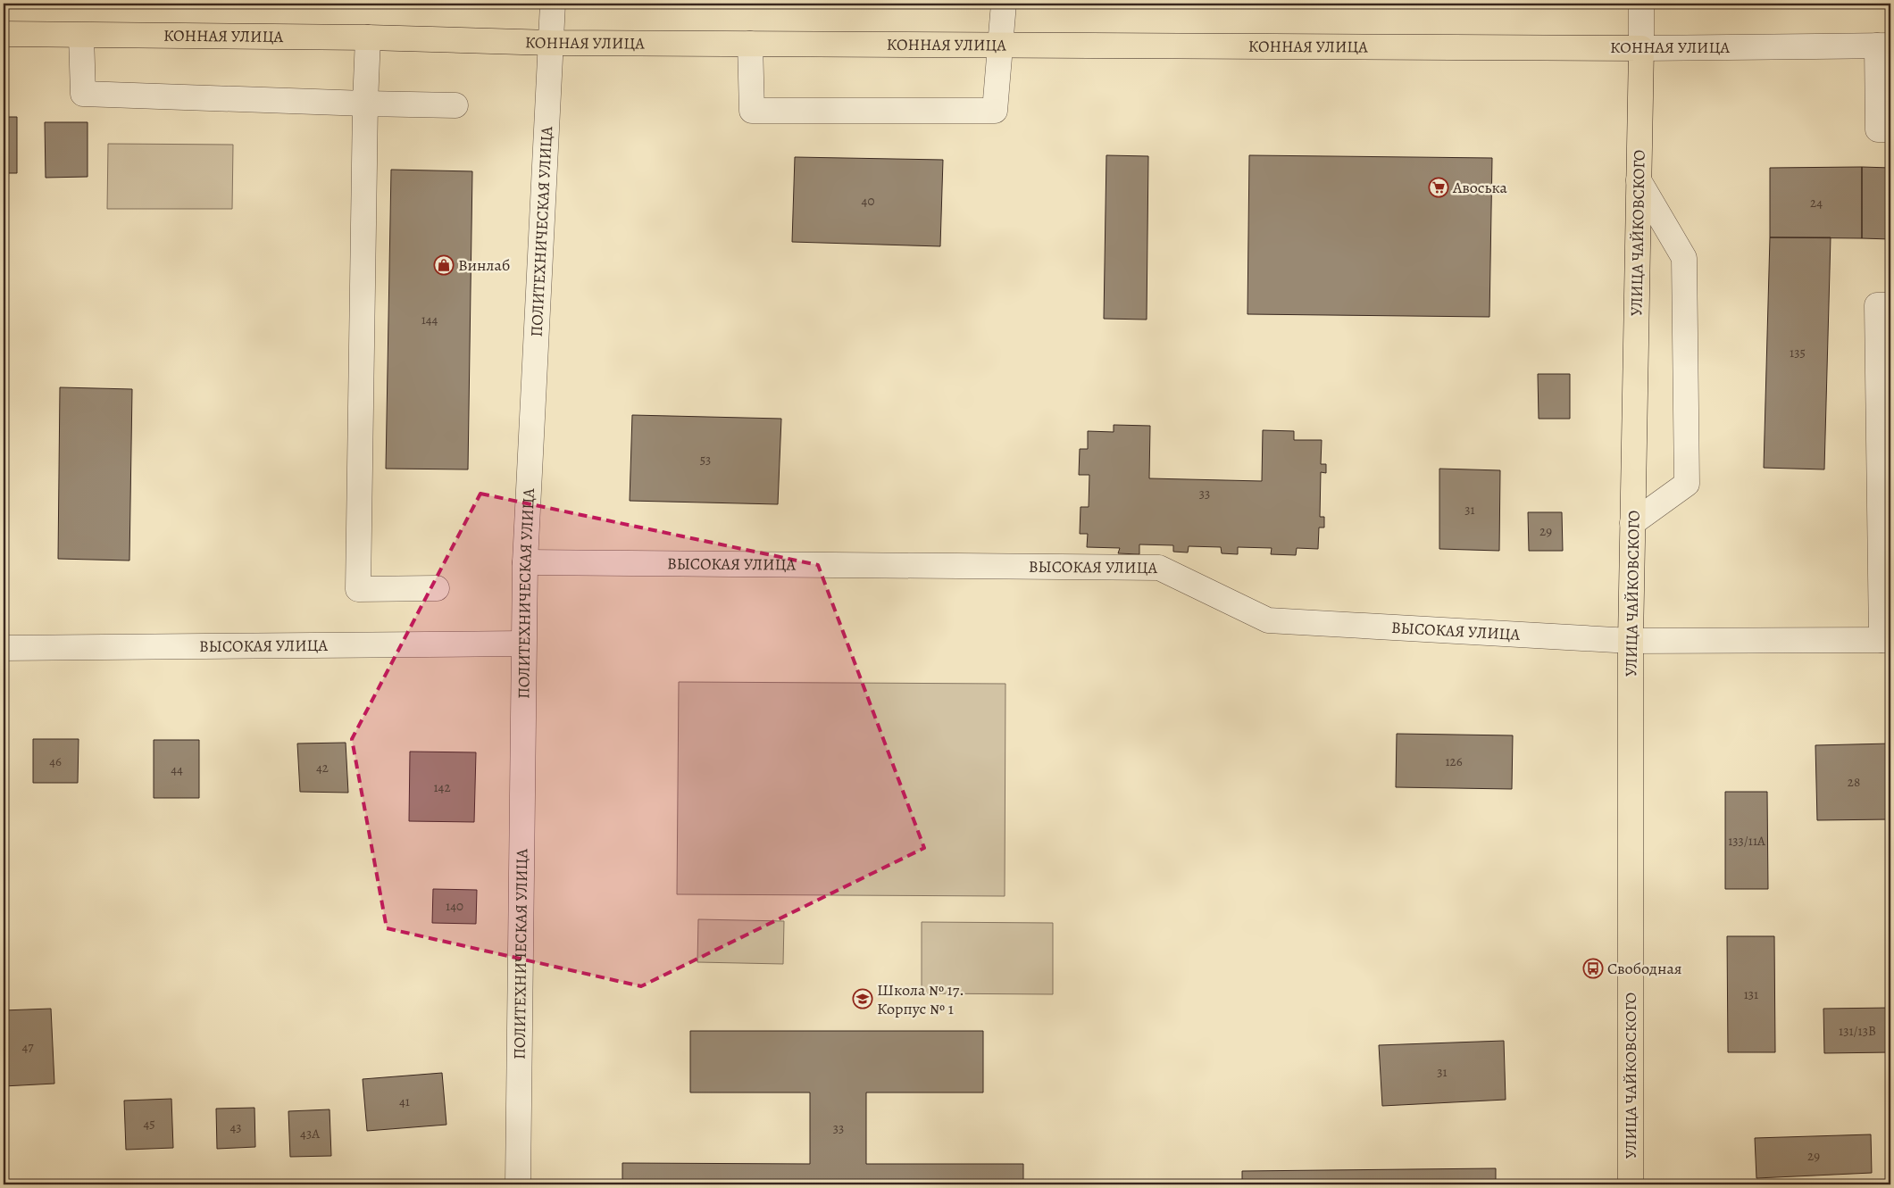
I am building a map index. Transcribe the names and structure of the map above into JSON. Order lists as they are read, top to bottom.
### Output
{
  "streets": {
    "main road": ["КОННАЯ УЛИЦА", "УЛИЦА ЧАЙКОВСКОГО"],
    "street": ["ПОЛИТЕХНИЧЕСКАЯ УЛИЦА", "ВЫСОКАЯ УЛИЦА"]
  },
  "crossings": [
    ["КОННАЯ УЛИЦА", "ПОЛИТЕХНИЧЕСКАЯ УЛИЦА"],
    ["КОННАЯ УЛИЦА", "УЛИЦА ЧАЙКОВСКОГО"],
    ["ПОЛИТЕХНИЧЕСКАЯ УЛИЦА", "ВЫСОКАЯ УЛИЦА"],
    ["УЛИЦА ЧАЙКОВСКОГО", "ВЫСОКАЯ УЛИЦА"]
  ],
  "places": {
    "supermarket": ["Авоська"],
    "shop": ["Винлаб"],
    "bus stop": ["Свободная"],
    "school or university": ["Школа № 17. Корпус № 1"]
  },
  "house_numbers": [
    "40",
    "24",
    "144",
    "135",
    "53",
    "33",
    "31",
    "29",
    "46",
    "126",
    "42",
    "44",
    "28",
    "142",
    "133/11А",
    "140",
    "131",
    "131/13В",
    "47",
    "31",
    "41",
    "45",
    "43",
    "33",
    "43А",
    "29"
  ]
}
